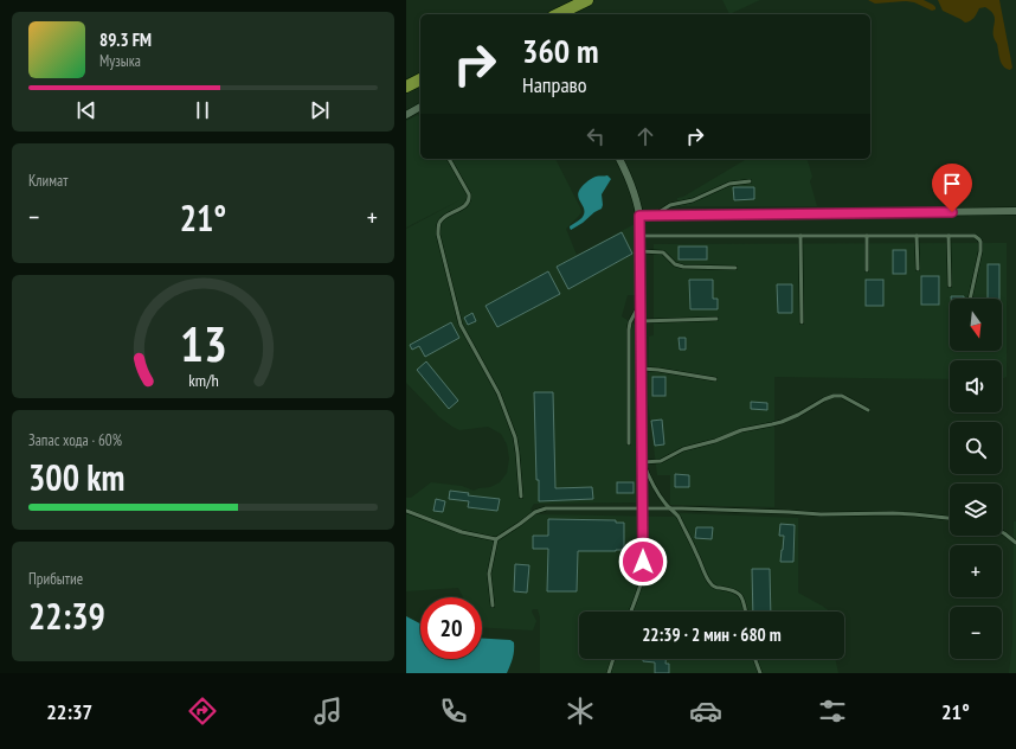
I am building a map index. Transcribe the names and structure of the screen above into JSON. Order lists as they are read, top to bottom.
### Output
{
  "north": "bottom",
  "page": {
    "turn": ["360 m", "Направо"],
    "song": ["89.3 FM", "Музыка"],
    "tile": [
      "Климат",
      ["Запас хода · 60%", "300 km"],
      ["Прибытие", "22:39"]
    ],
    "heat": ["−", "21°", "+"],
    "map_buttons": ["+", "−"],
    "limit": "20",
    "trip": "22:39 · 2 мин · 680 m",
    "tabs": ["22:37", "21°"],
    "gauge": ["13", "km/h"]
  }
}
